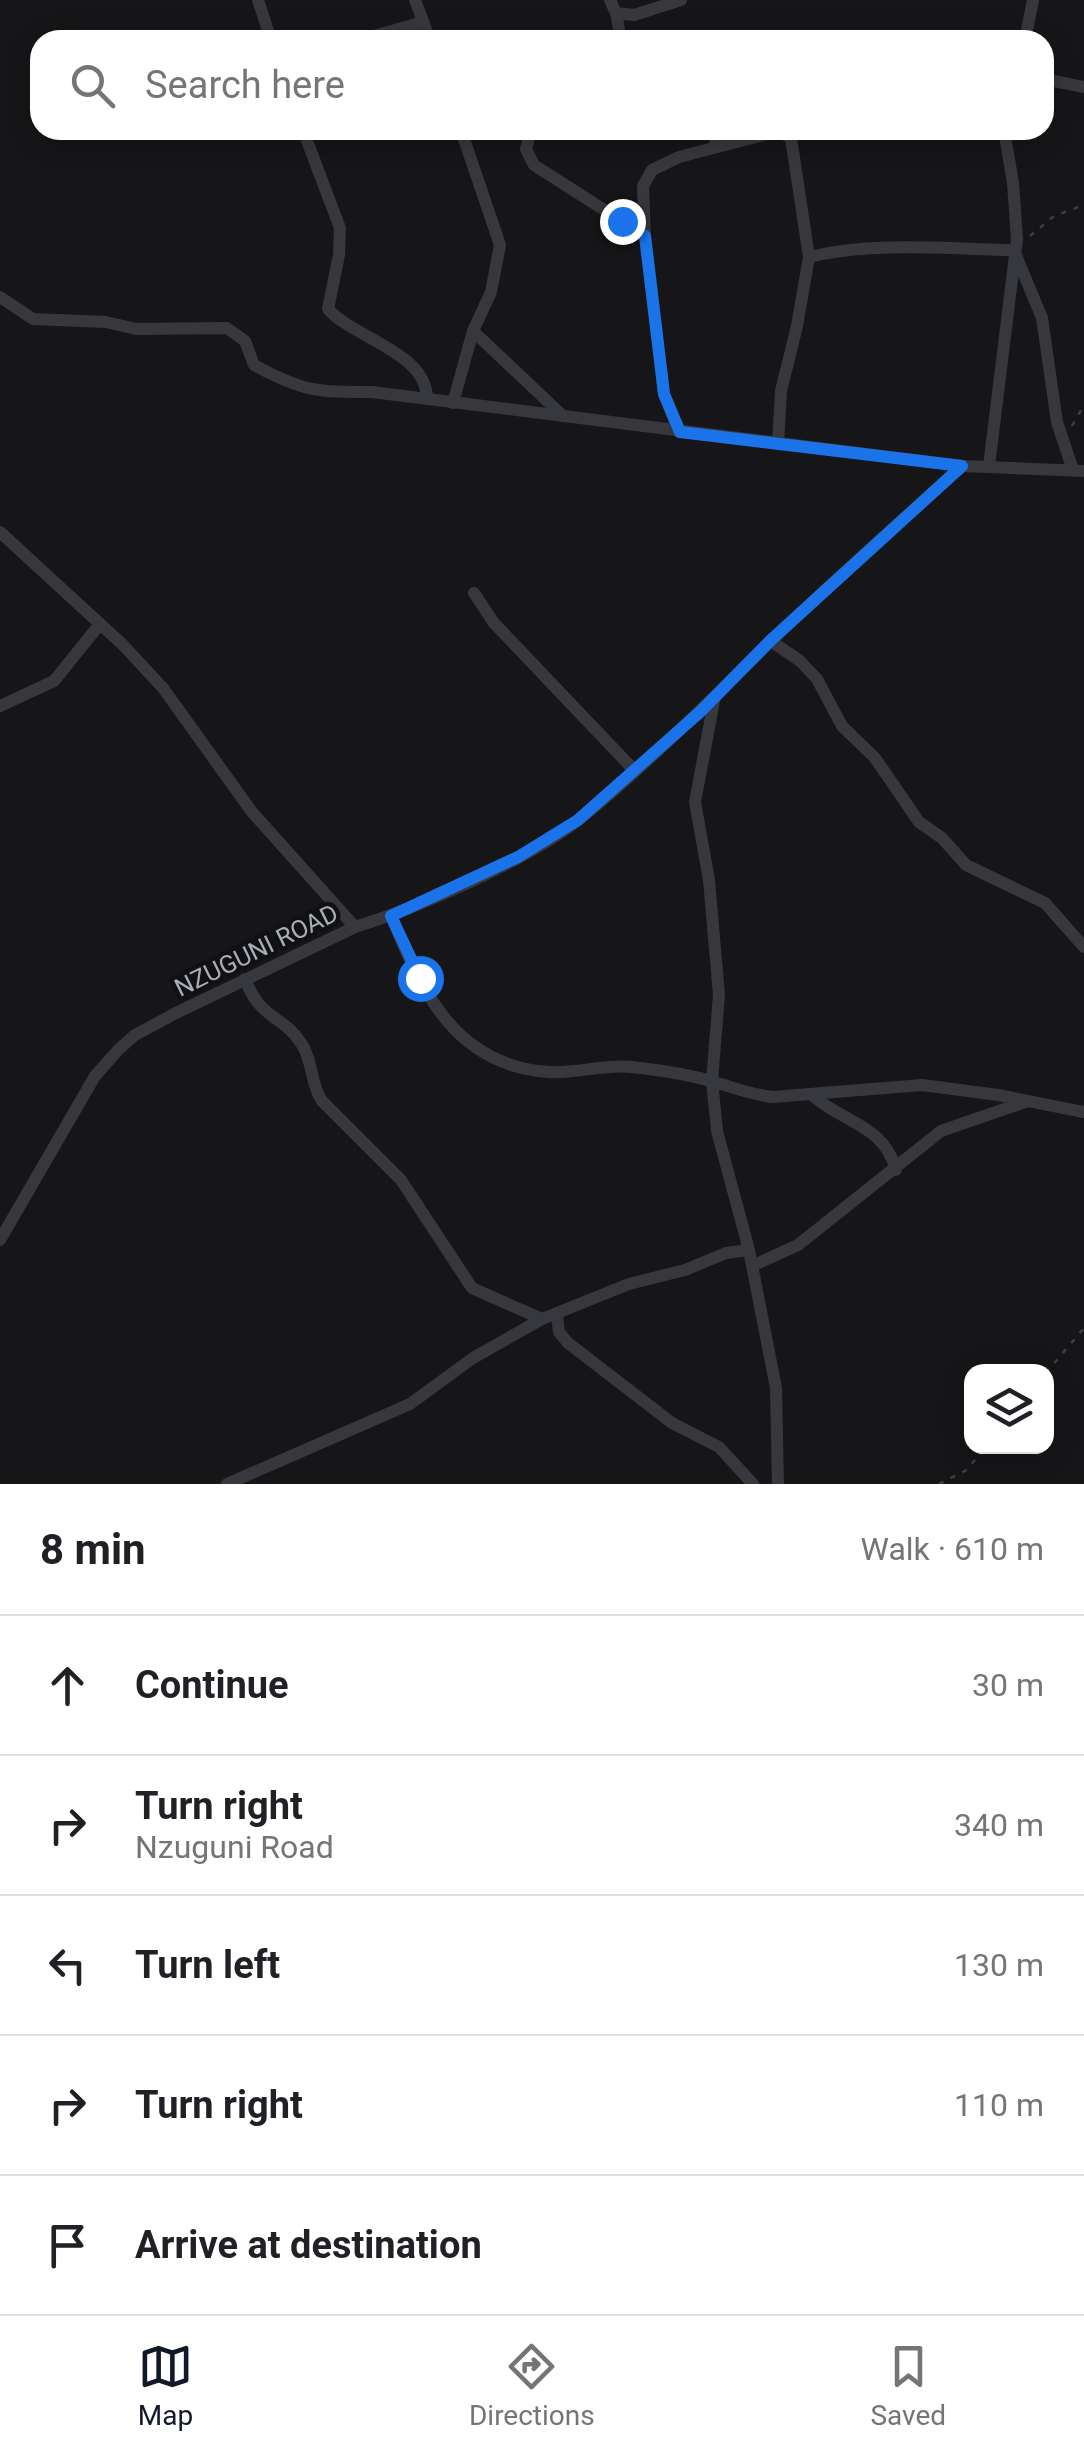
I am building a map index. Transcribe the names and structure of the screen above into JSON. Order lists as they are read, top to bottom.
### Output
{
  "streets": {
    "street": ["NZUGUNI ROAD"]
  },
  "page": {
    "search": "Search here",
    "heading": ["8 min", "Walk · 610 m"],
    "list": [
      ["Continue", "30 m"],
      ["Turn right", "Nzuguni Road", "340 m"],
      ["Turn left", "130 m"],
      ["Turn right", "110 m"],
      "Arrive at destination"
    ],
    "nav": ["Map", "Directions", "Saved"]
  }
}
